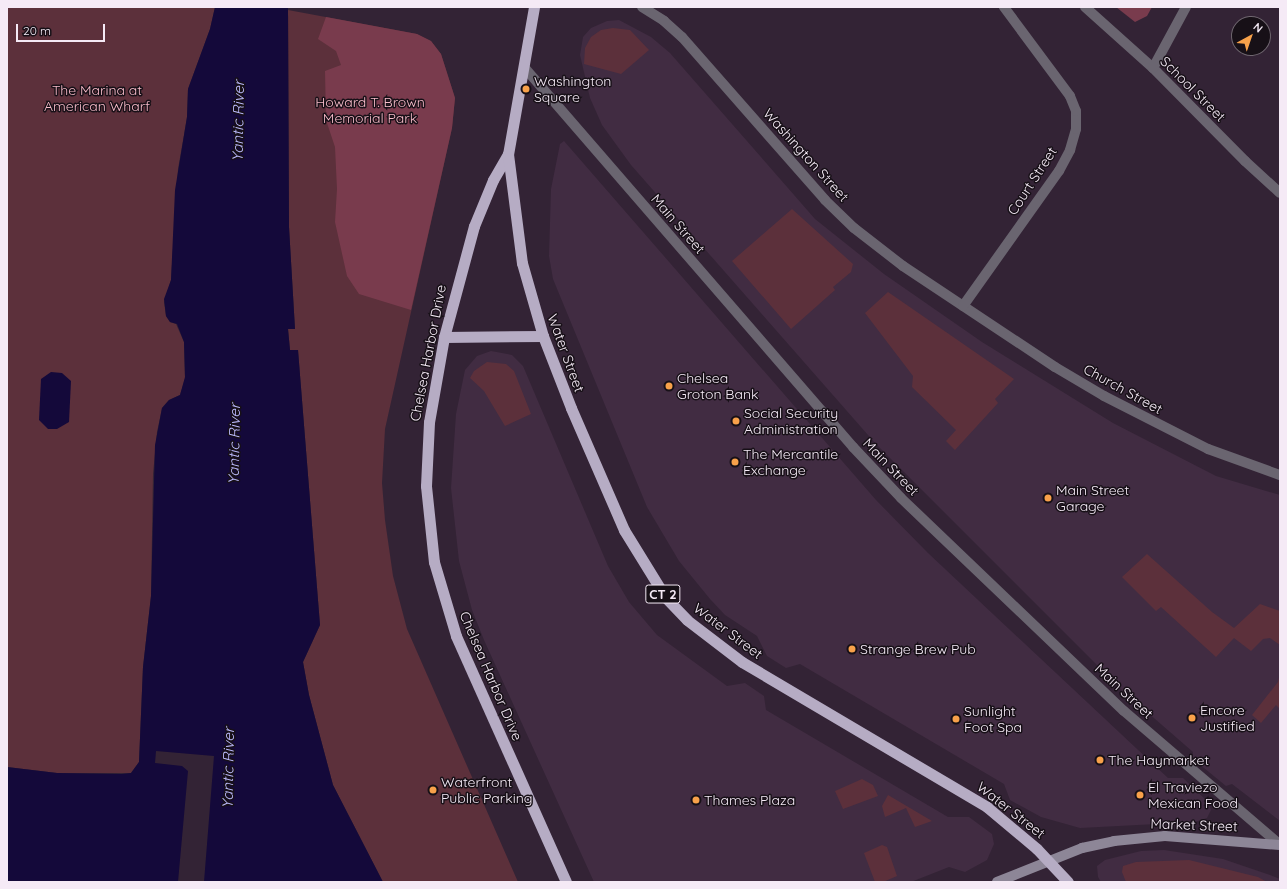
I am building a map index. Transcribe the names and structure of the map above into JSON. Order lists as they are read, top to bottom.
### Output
{
  "streets": {
    "highway": ["Chelsea Harbor Drive", "Water Street", "CT 2"],
    "main road": ["Market Street"],
    "street": [
      "School Street",
      "Washington Street",
      "Court Street",
      "Main Street",
      "Church Street"
    ]
  },
  "crossings": [
    ["Washington Street", "Court Street"],
    ["Washington Street", "Church Street"],
    ["Court Street", "Church Street"],
    ["Main Street", "Chelsea Harbor Drive"],
    ["Main Street", "Market Street"],
    ["Chelsea Harbor Drive", "Water Street"],
    ["Water Street", "Market Street"]
  ],
  "water": ["Yantic River"],
  "parks": ["The Marina at American Wharf", "Howard T. Brown Memorial Park"],
  "places": [
    "Washington Square",
    "Chelsea Groton Bank",
    "Social Security Administration",
    "The Mercantile Exchange",
    "Main Street Garage",
    "Strange Brew Pub",
    "Encore Justified",
    "Sunlight Foot Spa",
    "The Haymarket",
    "Waterfront Public Parking",
    "El Traviezo Mexican Food",
    "Thames Plaza"
  ],
  "scale_bar": "20 m",
  "north": "top right"
}
